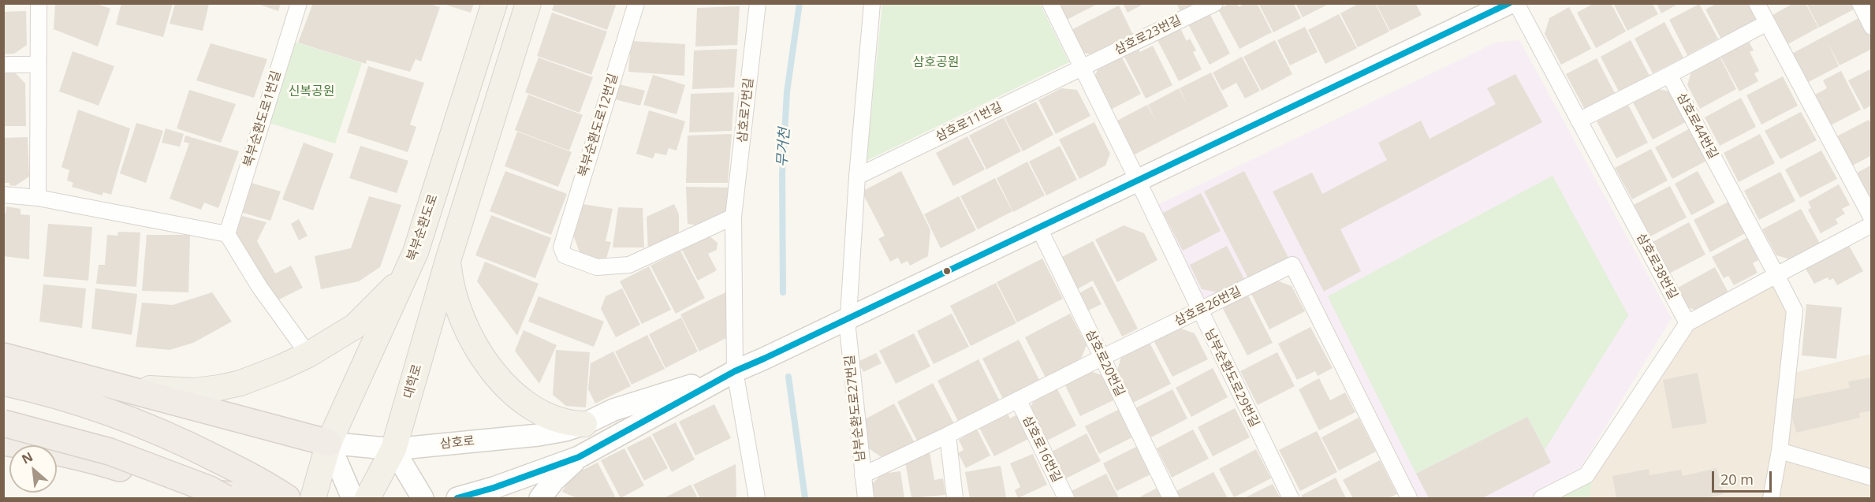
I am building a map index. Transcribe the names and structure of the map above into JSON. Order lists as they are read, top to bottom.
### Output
{
  "streets": {
    "main road": ["북부순환도로", "대학로", "삼호로"],
    "street": [
      "삼호로23번길",
      "삼호로7번길",
      "북부순환도로1번길",
      "삼호로11번길",
      "북부순환도로12번길",
      "삼호로44번길",
      "삼호로38번길",
      "삼호로26번길",
      "삼호로20번길",
      "남부순환도로29번길",
      "남부순환도로27번길",
      "삼호로16번길"
    ]
  },
  "crossings": [
    ["삼호로23번길", "삼호로11번길"],
    ["삼호로7번길", "북부순환도로12번길"],
    ["삼호로7번길", "삼호로"],
    ["북부순환도로", "삼호로"],
    ["삼호로26번길", "삼호로20번길"],
    ["삼호로26번길", "남부순환도로29번길"],
    ["삼호로26번길", "남부순환도로27번길"],
    ["삼호로26번길", "삼호로16번길"],
    ["대학로", "삼호로"]
  ],
  "water": ["무거천"],
  "parks": ["삼호공원", "신복공원"],
  "scale_bar": "20 m",
  "north": "top left"
}
